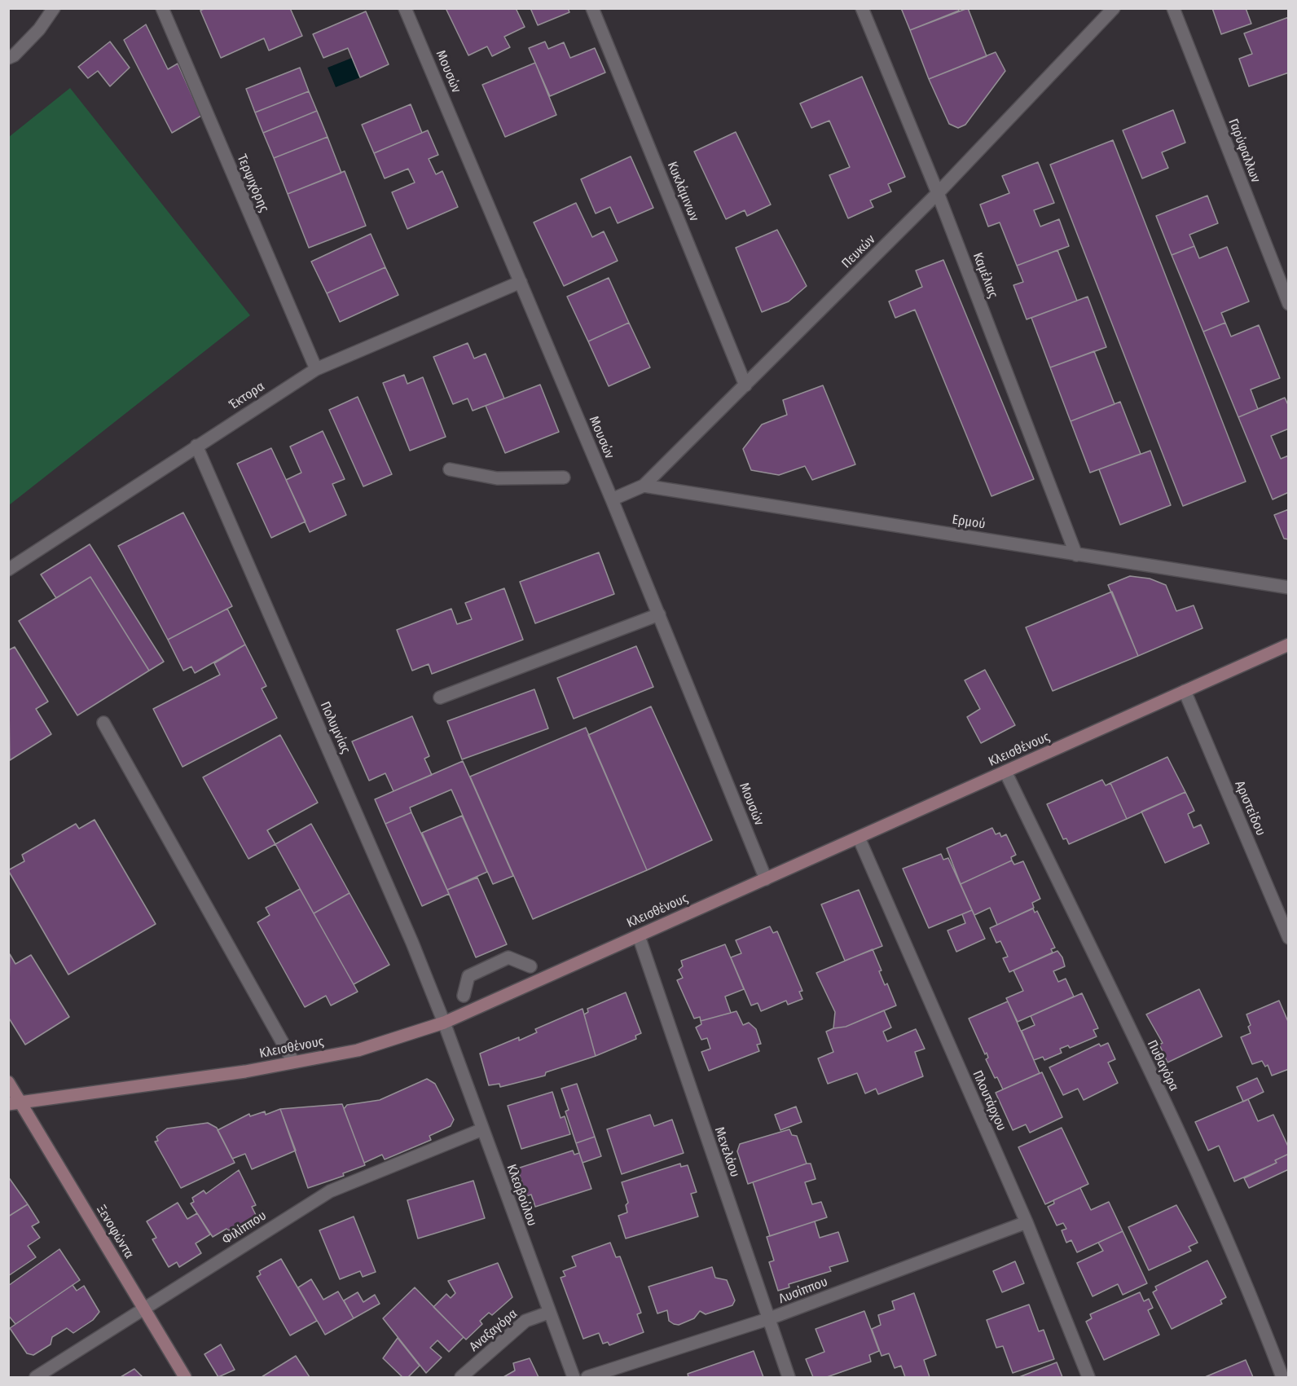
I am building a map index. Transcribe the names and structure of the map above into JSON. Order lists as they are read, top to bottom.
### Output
{
  "streets": {
    "main road": ["Κλεισθένους", "Ξενοφώντα"],
    "street": [
      "Μουσών",
      "Γαρύφαλλων",
      "Τερψιχόρης",
      "Κυκλάμινων",
      "Πευκών",
      "Καμέλιας",
      "Έκτορα",
      "Ερμού",
      "Πολυμνίας",
      "Αριστείδου",
      "Πυθαγόρα",
      "Πλουτάρχου",
      "Μενελάου",
      "Κλεοβούλου",
      "Φιλίππου",
      "Λυσίππου",
      "Αναξαγόρα"
    ]
  },
  "crossings": [
    ["Μουσών", "Πευκών"],
    ["Μουσών", "Έκτορα"],
    ["Μουσών", "Κλεισθένους"],
    ["Τερψιχόρης", "Έκτορα"],
    ["Κυκλάμινων", "Πευκών"],
    ["Πευκών", "Καμέλιας"],
    ["Πευκών", "Ερμού"],
    ["Καμέλιας", "Ερμού"],
    ["Έκτορα", "Πολυμνίας"],
    ["Πολυμνίας", "Κλεισθένους"],
    ["Πολυμνίας", "Κλεοβούλου"],
    ["Κλεισθένους", "Αριστείδου"],
    ["Κλεισθένους", "Πυθαγόρα"],
    ["Κλεισθένους", "Πλουτάρχου"],
    ["Κλεισθένους", "Μενελάου"],
    ["Κλεισθένους", "Κλεοβούλου"],
    ["Κλεισθένους", "Ξενοφώντα"],
    ["Πλουτάρχου", "Λυσίππου"],
    ["Μενελάου", "Λυσίππου"],
    ["Κλεοβούλου", "Φιλίππου"],
    ["Κλεοβούλου", "Αναξαγόρα"],
    ["Φιλίππου", "Ξενοφώντα"]
  ]
}
